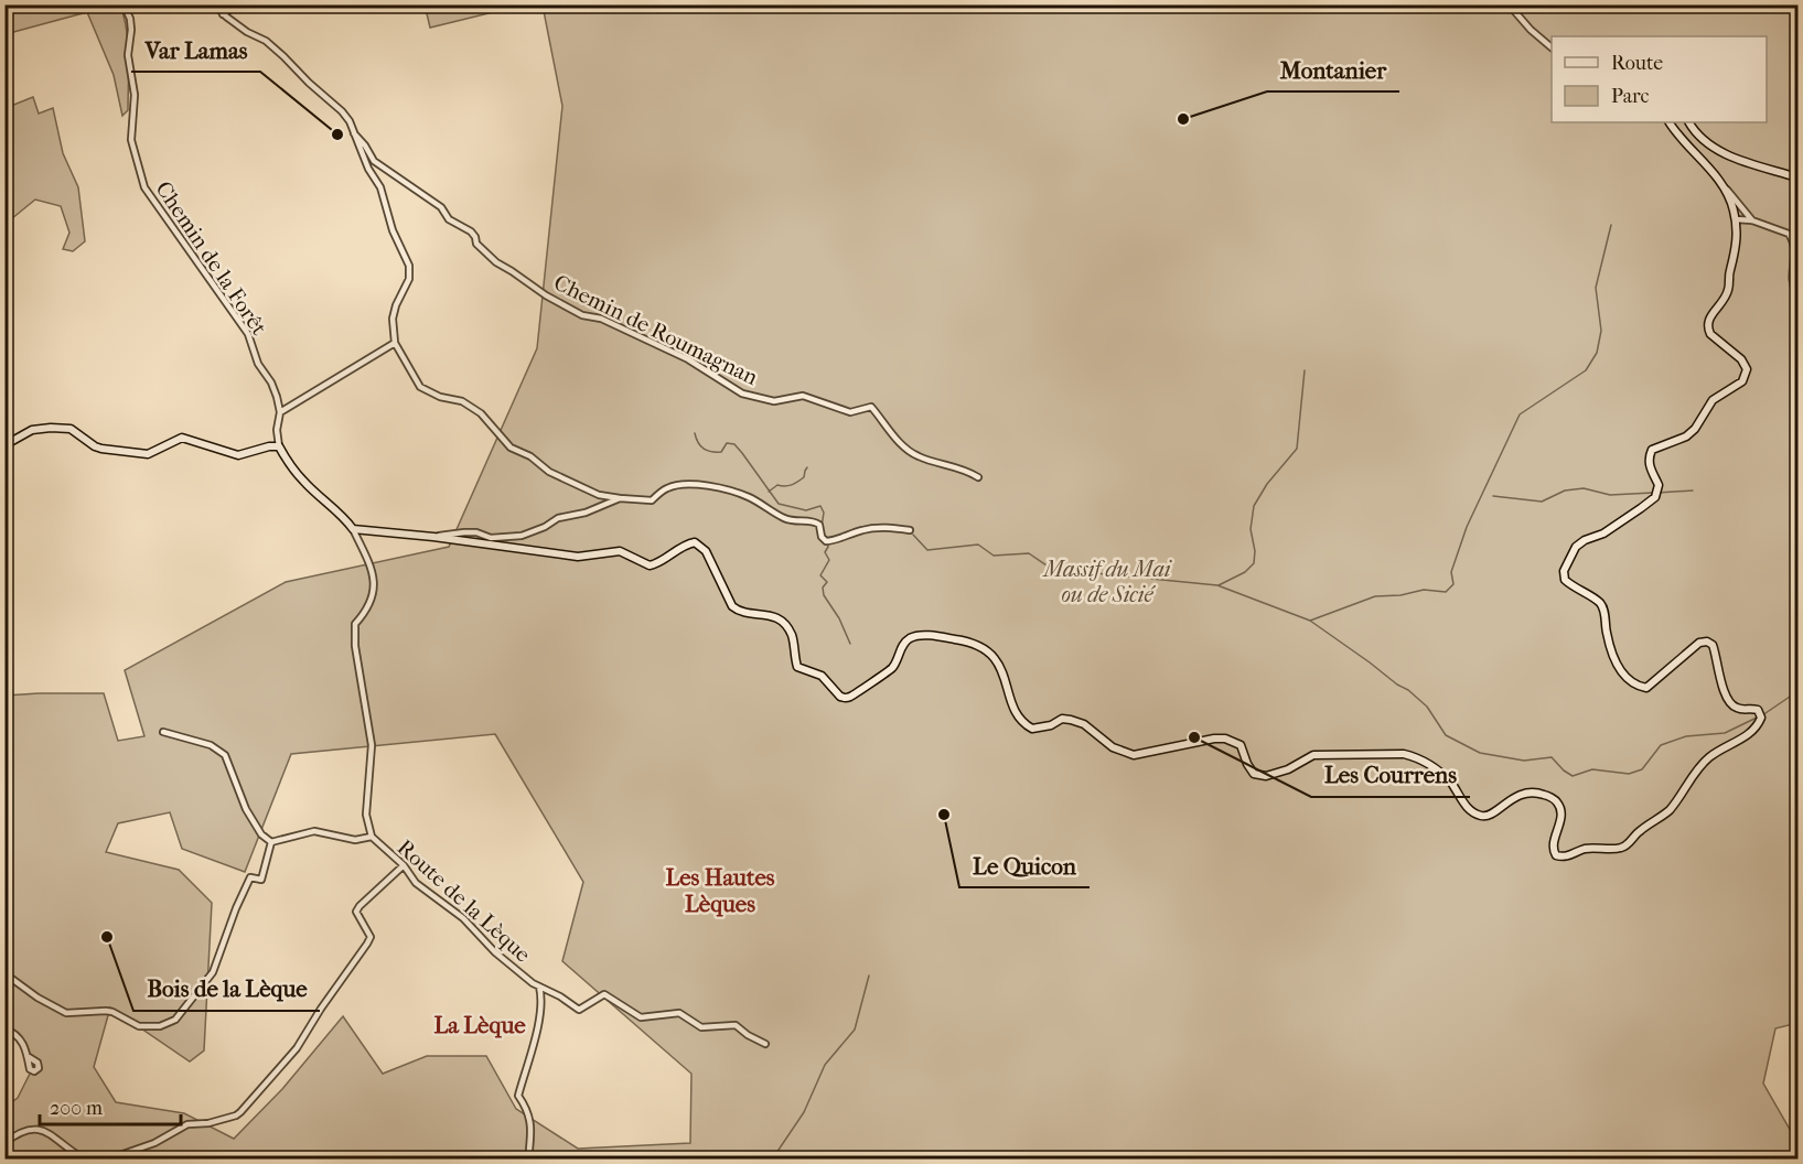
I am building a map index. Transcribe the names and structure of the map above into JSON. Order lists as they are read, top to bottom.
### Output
{
  "streets": {
    "street": ["Chemin de la Forêt", "Chemin de Roumagnan", "Route de la Lèque"]
  },
  "districts": ["Les Hautes Lèques", "La Lèque"],
  "parks": ["Massif du Mai ou de Sicié"],
  "places": [
    "Montanier",
    "Var Lamas",
    "Les Courrens",
    "Le Quicon",
    "Bois de la Lèque"
  ],
  "legend": ["Route", "Parc"],
  "scale_bar": "200 m"
}
